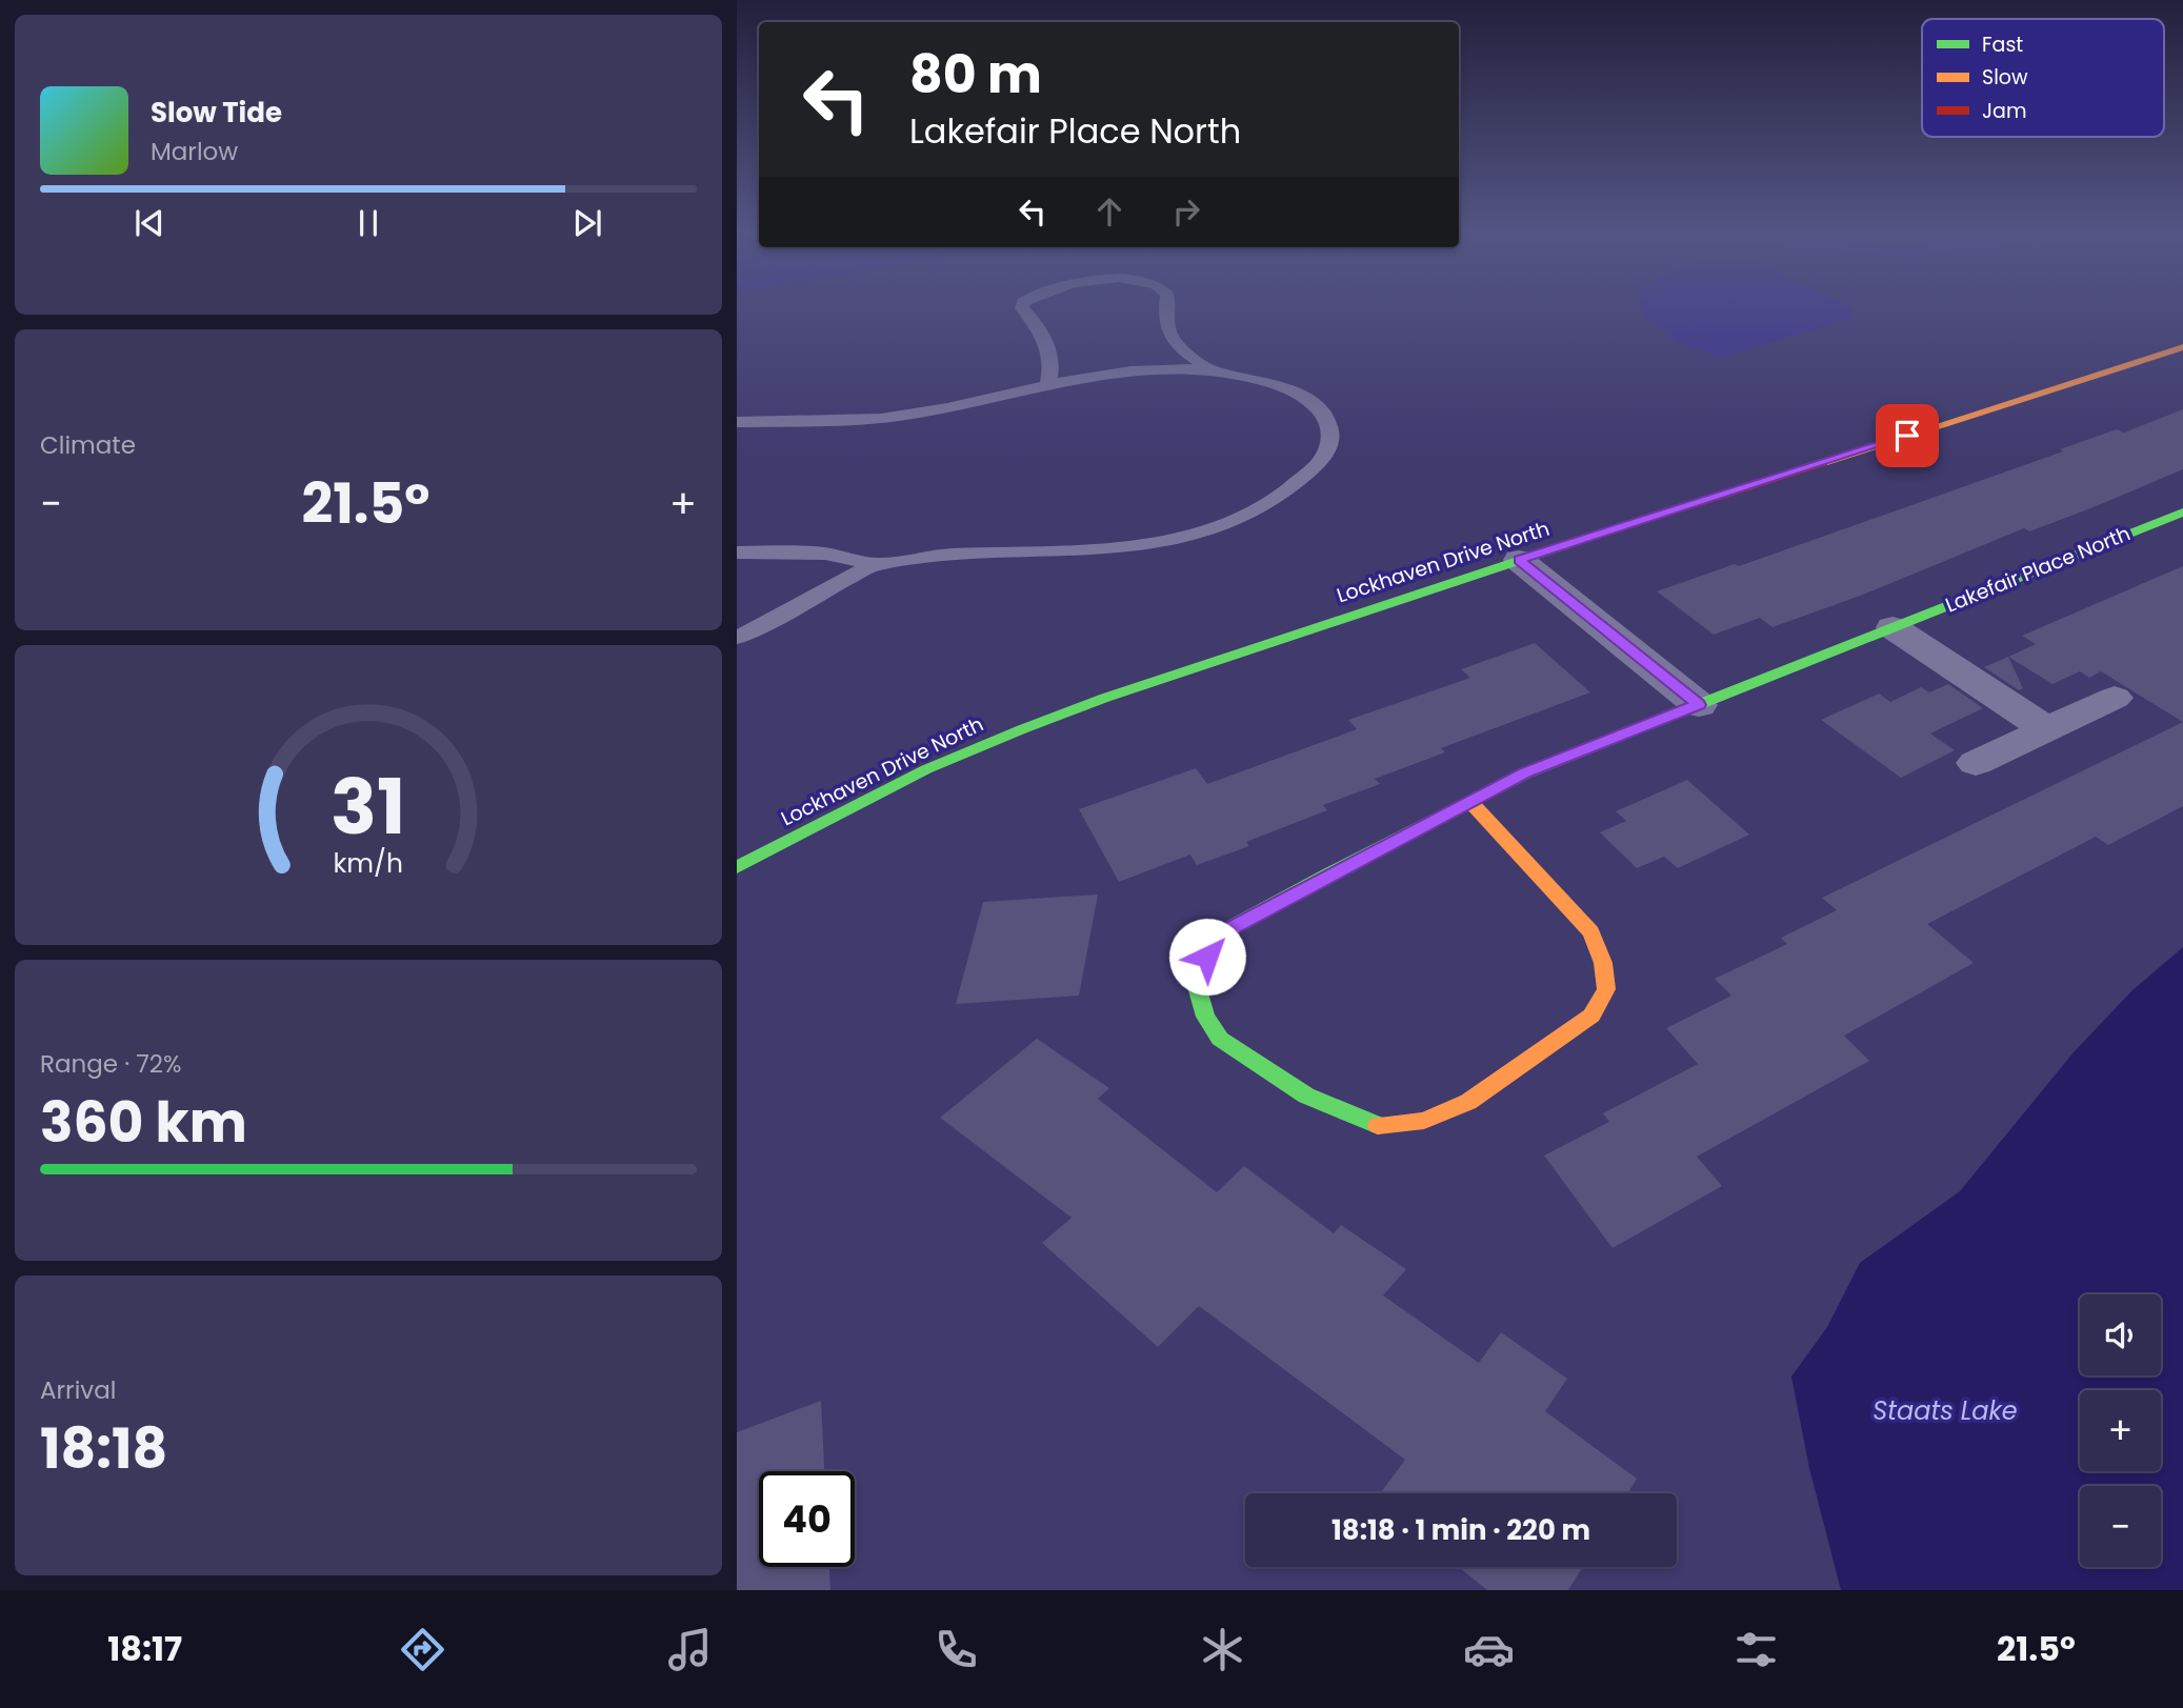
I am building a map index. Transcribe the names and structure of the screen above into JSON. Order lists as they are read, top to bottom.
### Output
{
  "streets": {
    "street": ["Lockhaven Drive North", "Lakefair Place North"]
  },
  "water": ["Staats Lake"],
  "legend": ["Fast", "Slow", "Jam"],
  "page": {
    "turn": ["80 m", "Lakefair Place North"],
    "song": ["Slow Tide", "Marlow"],
    "tile": [
      "Climate",
      ["Range · 72%", "360 km"],
      ["Arrival", "18:18"]
    ],
    "heat": ["−", "21.5°", "+"],
    "map_buttons": ["+", "−"],
    "limit": "40",
    "trip": "18:18 · 1 min · 220 m",
    "tabs": ["18:17", "21.5°"],
    "gauge": ["31", "km/h"]
  }
}
